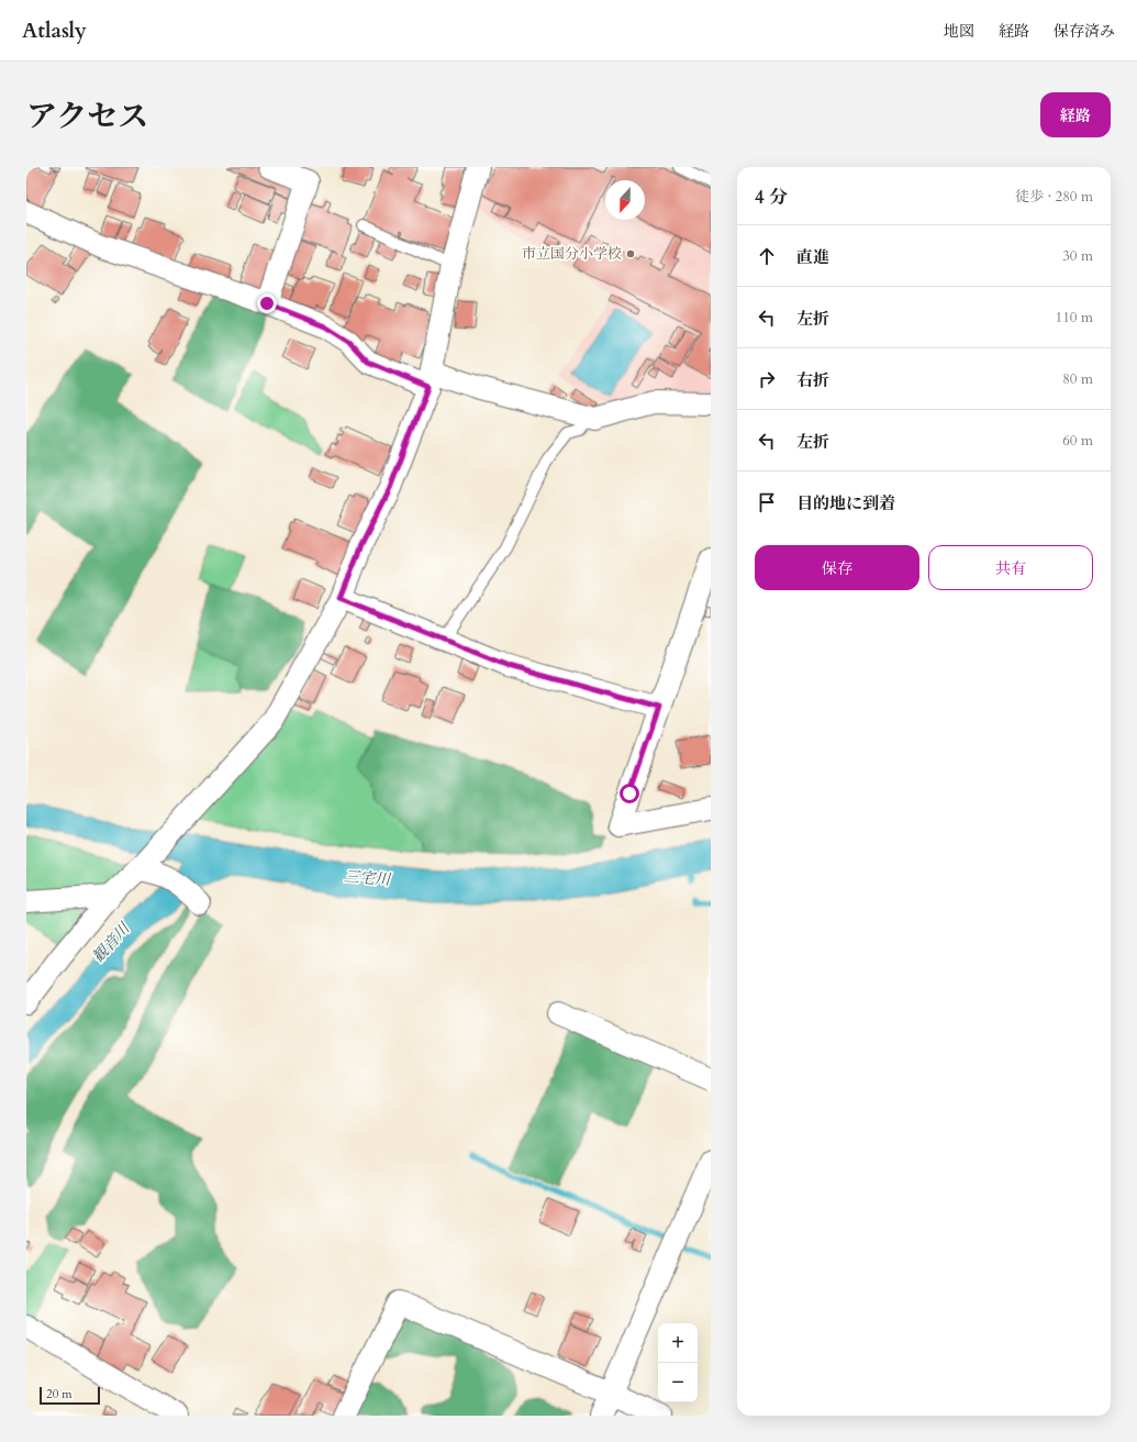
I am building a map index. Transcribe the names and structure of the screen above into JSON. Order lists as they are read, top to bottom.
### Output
{
  "water": ["三宅川", "観音川"],
  "places": ["市立国分小学校"],
  "scale_bar": "20 m",
  "north": "bottom",
  "page": {
    "header": "Atlasly",
    "nav": ["地図", "経路", "保存済み"],
    "title": "アクセス",
    "buttons": [
      "経路",
      ["保存", "共有"]
    ],
    "heading": ["4 分", "徒歩 · 280 m"],
    "list": [
      ["直進", "30 m"],
      ["左折", "110 m"],
      ["右折", "80 m"],
      ["左折", "60 m"],
      "目的地に到着"
    ],
    "map_buttons": ["+", "−"],
    "scale": "20 m"
  }
}
